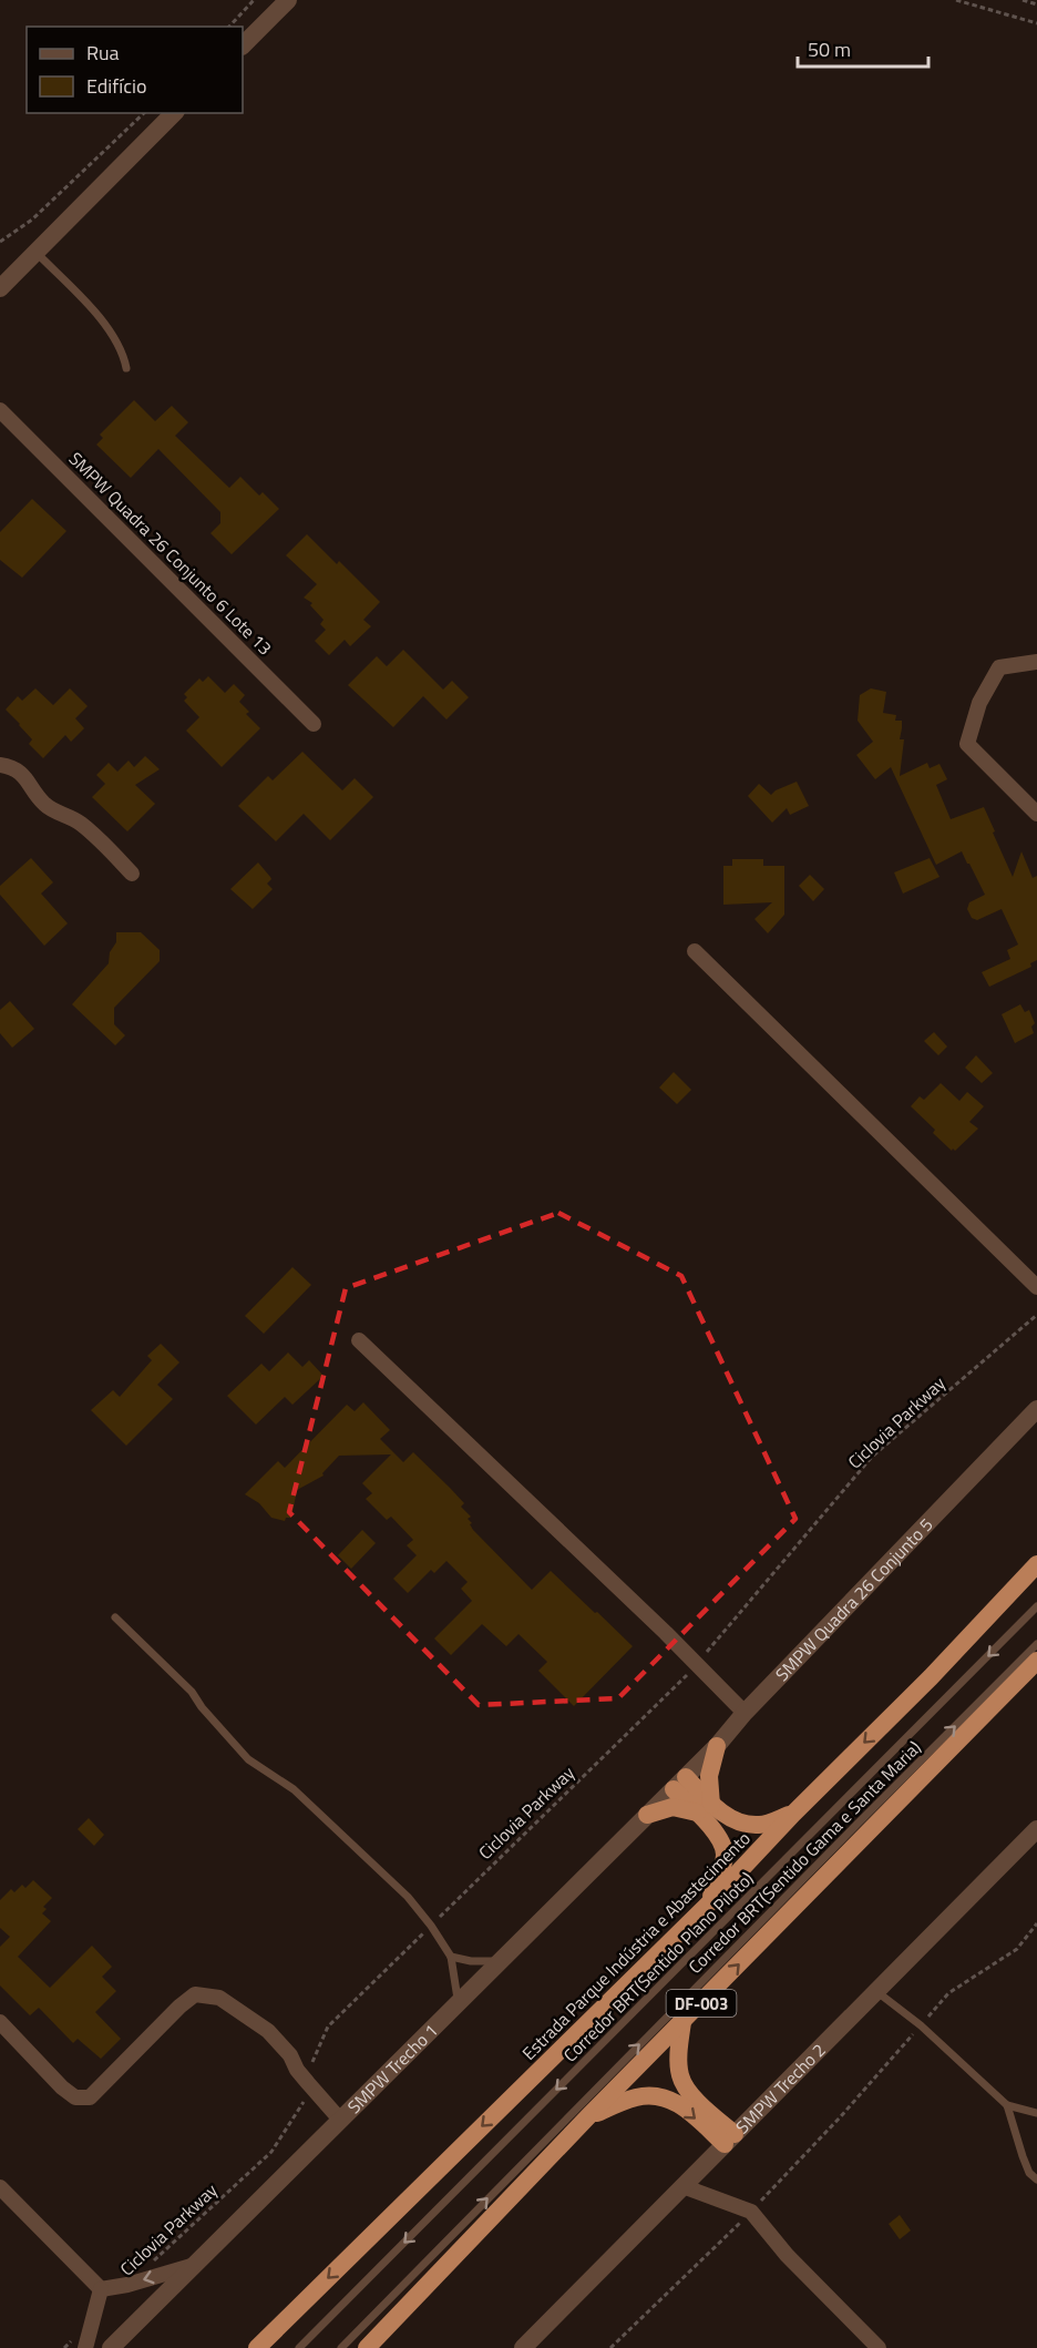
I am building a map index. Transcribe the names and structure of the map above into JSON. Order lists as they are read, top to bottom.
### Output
{
  "streets": {
    "highway": ["Estrada Parque Indústria e Abastecimento", "DF-003"],
    "street": [
      "SMPW Quadra 26 Conjunto 6 Lote 13",
      "SMPW Quadra 26 Conjunto 5",
      "SMPW Trecho 1",
      "SMPW Trecho 2"
    ],
    "lane": ["Corredor BRT(Sentido Gama e Santa Maria)", "Corredor BRT(Sentido Plano Piloto)"],
    "path": ["Ciclovia Parkway"]
  },
  "crossings": [
    ["SMPW Quadra 26 Conjunto 5", "SMPW Trecho 1"]
  ],
  "one_way": ["Corredor BRT(Sentido Gama e Santa Maria)", "Corredor BRT(Sentido Plano Piloto)"],
  "legend": ["Rua", "Edifício"],
  "scale_bar": "50 m"
}
